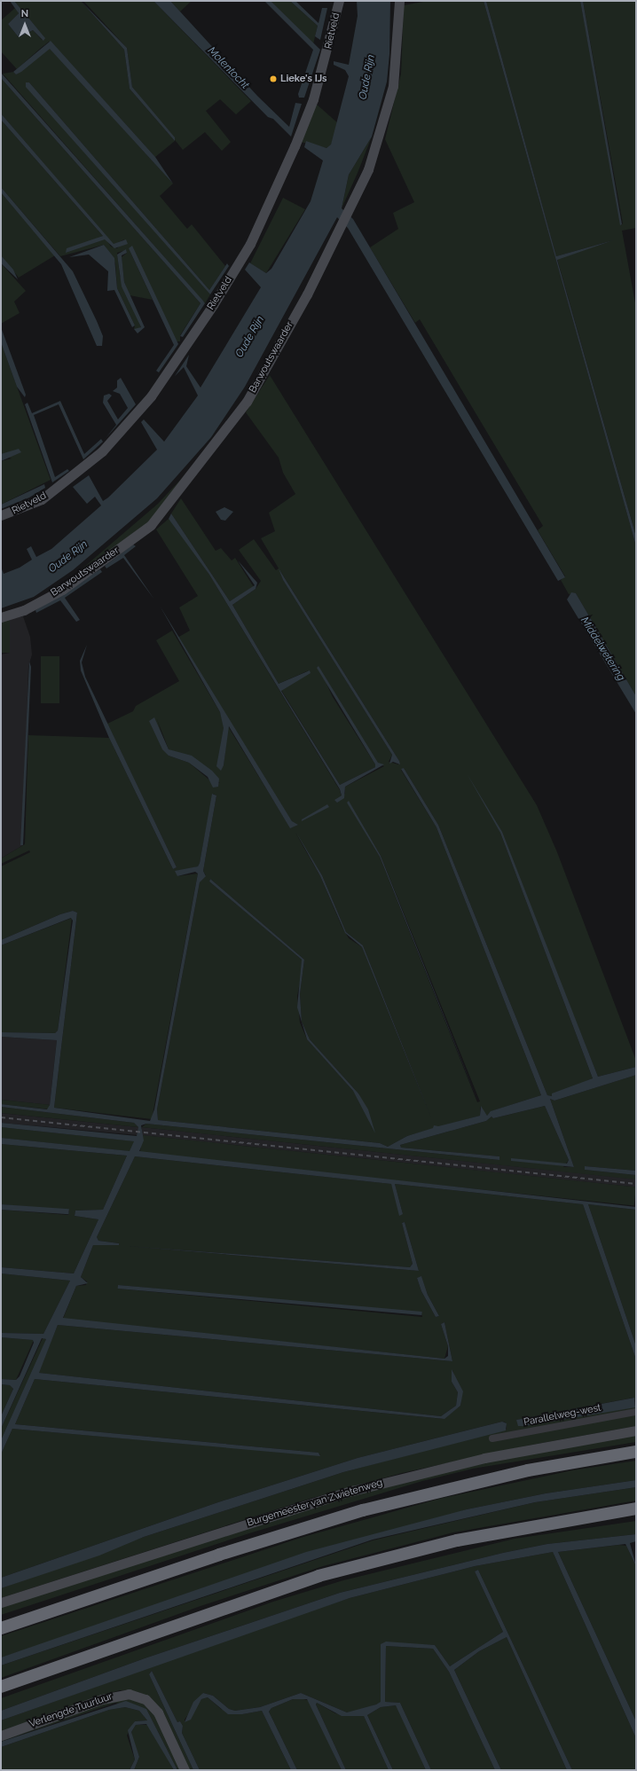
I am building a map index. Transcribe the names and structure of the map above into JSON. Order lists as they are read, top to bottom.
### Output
{
  "streets": {
    "main road": [
      "Rietveld",
      "Barwoutswaarder",
      "Burgemeester van Zwietenweg",
      "Verlengde Tuurluur"
    ],
    "street": ["Parallelweg-west"]
  },
  "water": ["Molentocht", "Oude Rijn", "Middelwetering"],
  "places": ["Lieke's IJs"],
  "north": "top"
}
